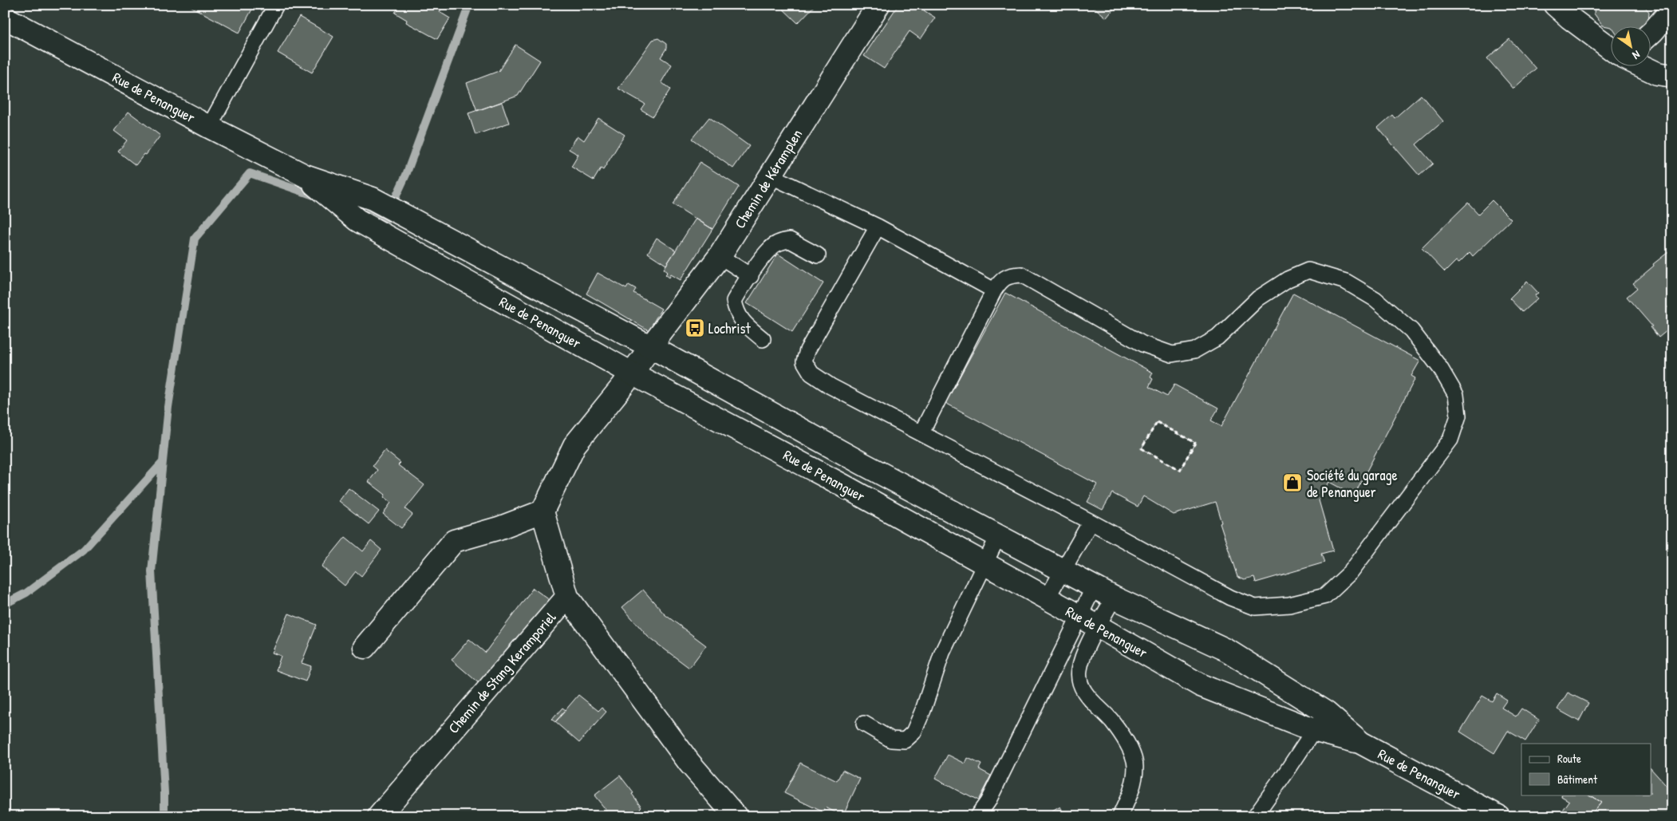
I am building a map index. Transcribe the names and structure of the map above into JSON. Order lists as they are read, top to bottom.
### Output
{
  "streets": {
    "main road": ["Rue de Penanguer", "Chemin de Kéramplen", "Chemin de Stang Keramporiel"]
  },
  "crossings": [
    ["Rue de Penanguer", "Chemin de Kéramplen"]
  ],
  "places": {
    "bus stop": ["Lochrist"],
    "shop": ["Société du garage de Penanguer"]
  },
  "legend": ["Route", "Bâtiment"],
  "north": "bottom right"
}
